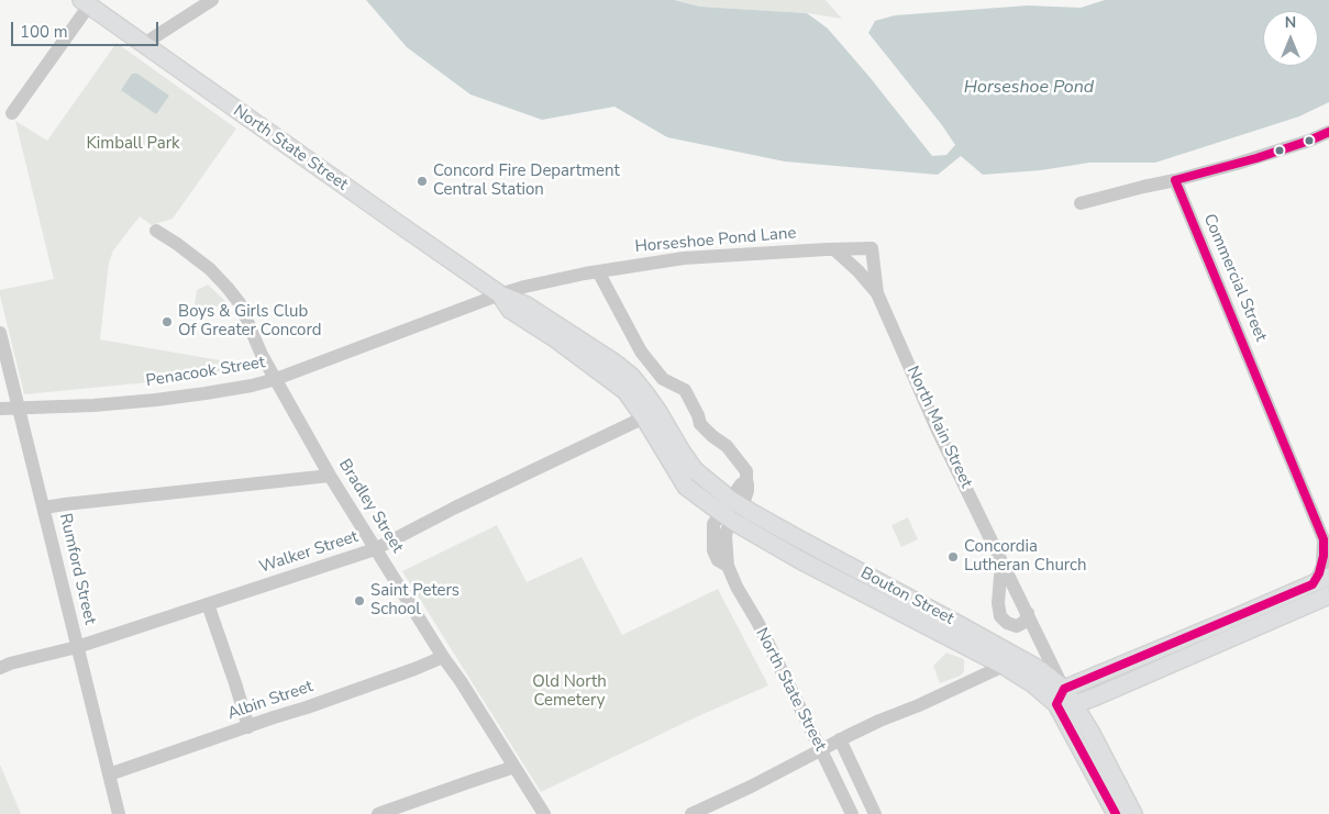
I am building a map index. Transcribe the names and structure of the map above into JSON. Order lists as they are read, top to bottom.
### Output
{
  "streets": {
    "main road": ["North State Street", "Bouton Street"],
    "street": [
      "Horseshoe Pond Lane",
      "Commercial Street",
      "Penacook Street",
      "North Main Street",
      "Bradley Street",
      "Walker Street",
      "Rumford Street",
      "Albin Street"
    ]
  },
  "crossings": [
    ["North State Street", "Horseshoe Pond Lane"],
    ["North State Street", "Penacook Street"],
    ["North State Street", "Walker Street"],
    ["North State Street", "Bouton Street"],
    ["Horseshoe Pond Lane", "Penacook Street"],
    ["Horseshoe Pond Lane", "North Main Street"],
    ["Penacook Street", "Bradley Street"],
    ["Penacook Street", "Rumford Street"],
    ["North Main Street", "Bouton Street"],
    ["Bradley Street", "Walker Street"],
    ["Bradley Street", "Albin Street"],
    ["Walker Street", "Rumford Street"],
    ["Rumford Street", "Albin Street"]
  ],
  "water": ["Horseshoe Pond"],
  "parks": ["Kimball Park", "Old North Cemetery"],
  "places": [
    "Concord Fire Department Central Station",
    "Boys & Girls Club Of Greater Concord",
    "Concordia Lutheran Church",
    "Saint Peters School"
  ],
  "scale_bar": "100 m",
  "north": "top"
}
